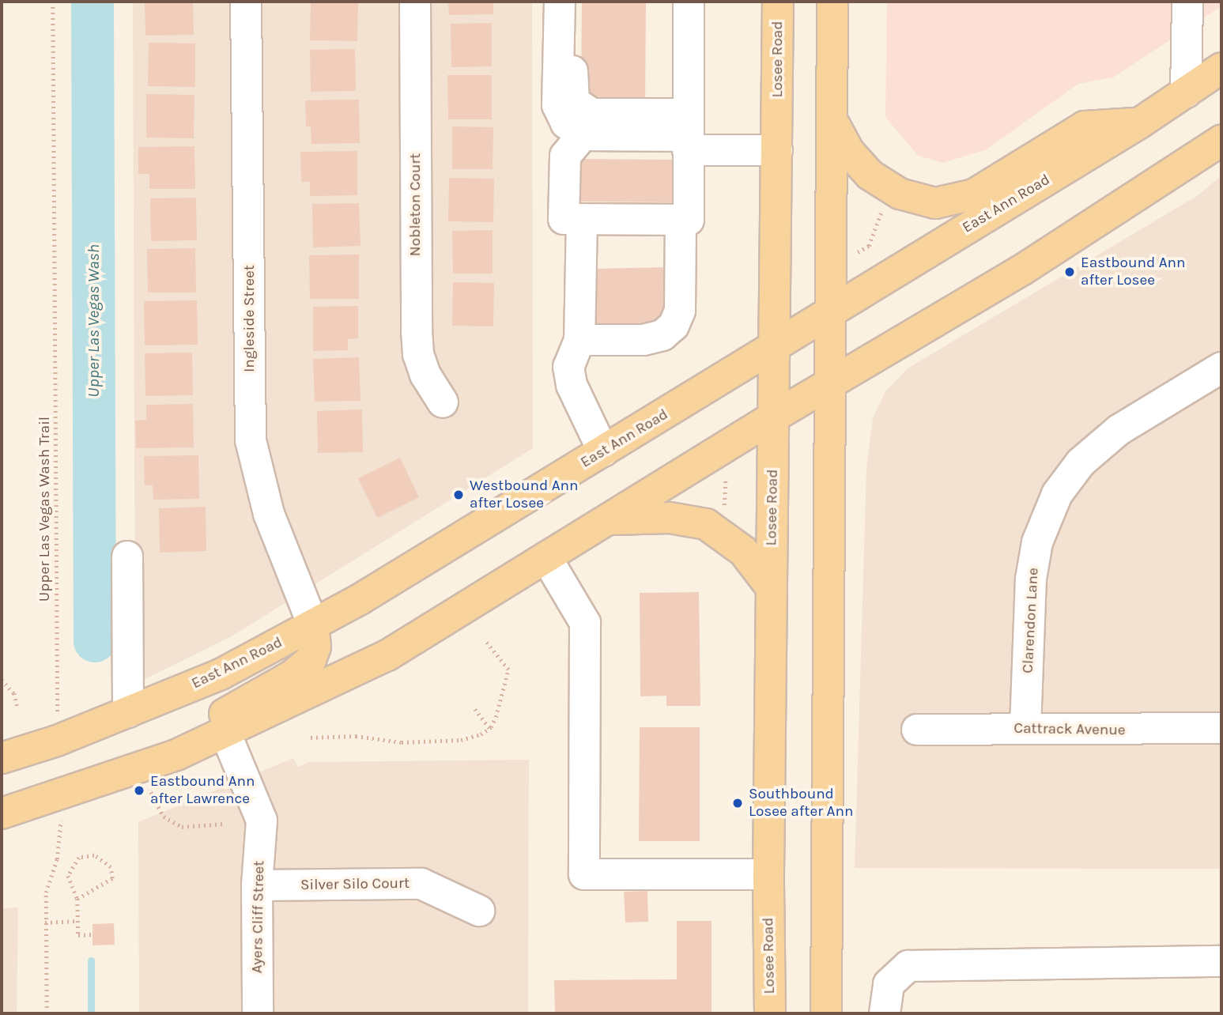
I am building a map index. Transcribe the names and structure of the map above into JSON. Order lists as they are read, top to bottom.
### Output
{
  "streets": {
    "main road": ["Losee Road", "East Ann Road"],
    "street": [
      "Nobleton Court",
      "Ingleside Street",
      "Clarendon Lane",
      "Cattrack Avenue",
      "Silver Silo Court",
      "Ayers Cliff Street"
    ],
    "path": ["Upper Las Vegas Wash Trail"]
  },
  "crossings": [
    ["Losee Road", "East Ann Road"],
    ["East Ann Road", "Ingleside Street"],
    ["East Ann Road", "Upper Las Vegas Wash Trail"],
    ["Clarendon Lane", "Cattrack Avenue"],
    ["Silver Silo Court", "Ayers Cliff Street"]
  ],
  "water": ["Upper Las Vegas Wash"],
  "places": [
    "Eastbound Ann after Losee",
    "Westbound Ann after Losee",
    "Eastbound Ann after Lawrence",
    "Southbound Losee after Ann"
  ]
}
